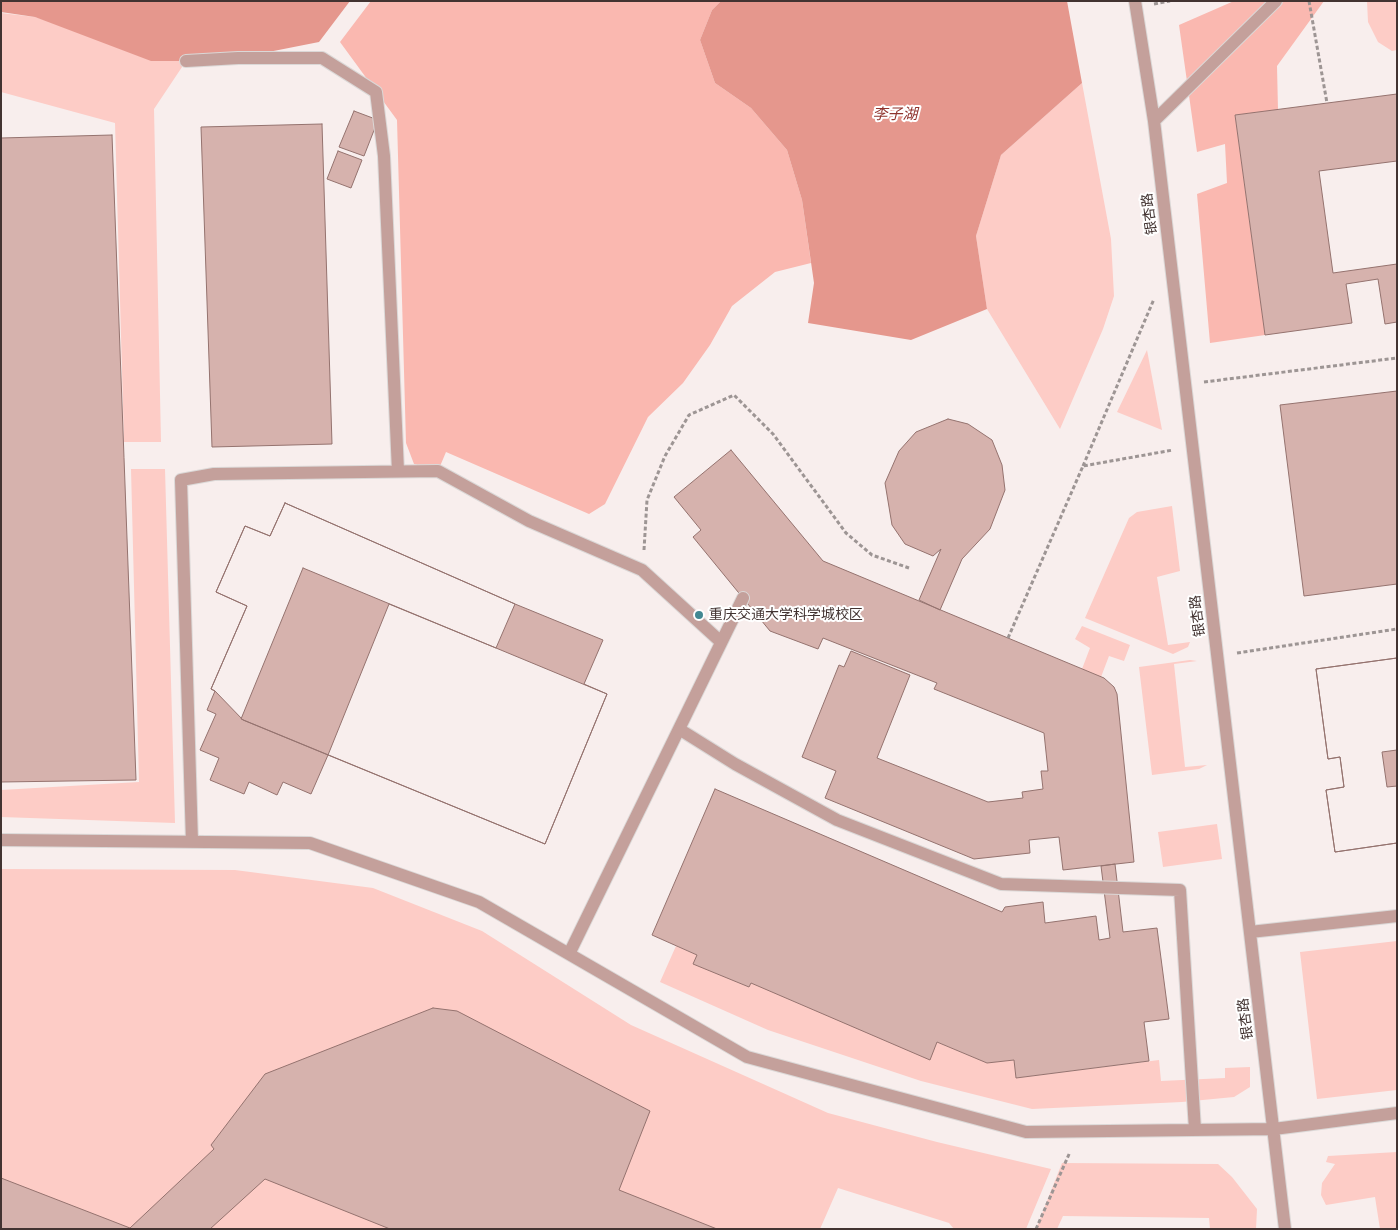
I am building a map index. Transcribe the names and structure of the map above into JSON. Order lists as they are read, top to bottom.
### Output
{
  "streets": {
    "street": ["银杏路"]
  },
  "water": ["李子湖"],
  "places": ["重庆交通大学科学城校区"]
}
